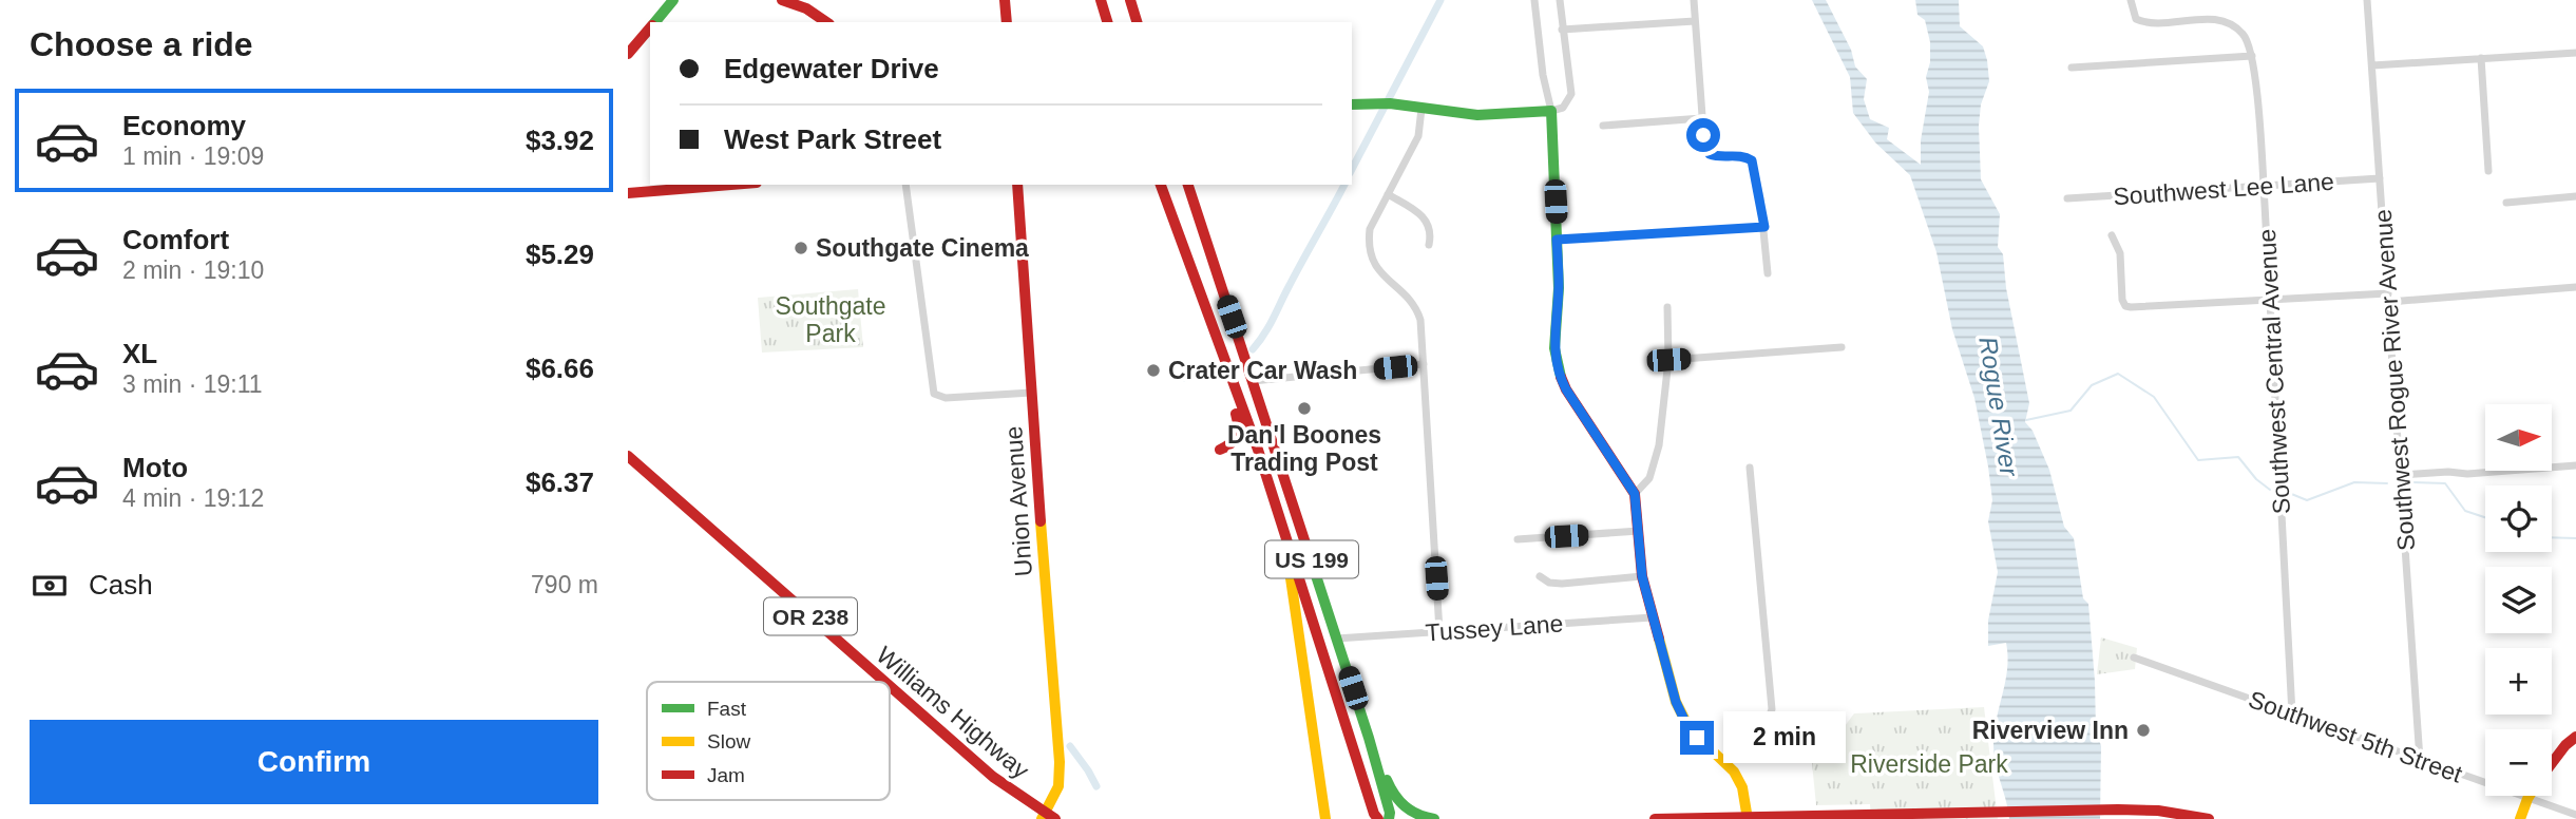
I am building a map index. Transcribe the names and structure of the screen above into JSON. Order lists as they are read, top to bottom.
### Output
{
  "streets": {
    "main road": [
      "Union Avenue",
      "US 199",
      "OR 238",
      "Williams Highway"
    ],
    "street": [
      "Southwest Lee Lane",
      "Southwest Central Avenue",
      "Southwest Rogue River Avenue",
      "Tussey Lane",
      "Southwest 5th Street"
    ]
  },
  "crossings": [
    ["Southwest Lee Lane", "Southwest Central Avenue"],
    ["Southwest Lee Lane", "Southwest Rogue River Avenue"],
    ["Southwest Central Avenue", "Southwest 5th Street"],
    ["Southwest Rogue River Avenue", "Southwest 5th Street"],
    ["Union Avenue", "Williams Highway"],
    ["US 199", "Tussey Lane"]
  ],
  "water": ["Rogue River"],
  "parks": ["Southgate Park", "Riverside Park"],
  "places": [
    "Southgate Cinema",
    "Crater Car Wash",
    "Dan'l Boones Trading Post",
    "Riverview Inn"
  ],
  "legend": ["Fast", "Slow", "Jam"],
  "north": "right",
  "page": {
    "heading": "Choose a ride",
    "banner": ["Edgewater Drive", "West Park Street"],
    "list": [
      {
        "name": "Economy",
        "note": "1 min · 19:09",
        "value": "$3.92"
      },
      {
        "name": "Comfort",
        "note": "2 min · 19:10",
        "value": "$5.29"
      },
      {
        "name": "XL",
        "note": "3 min · 19:11",
        "value": "$6.66"
      },
      {
        "name": "Moto",
        "note": "4 min · 19:12",
        "value": "$6.37"
      }
    ],
    "map_buttons": ["+", "−"],
    "pay": ["Cash", "790 m"],
    "buttons": "Confirm",
    "bubble": "2 min"
  }
}
